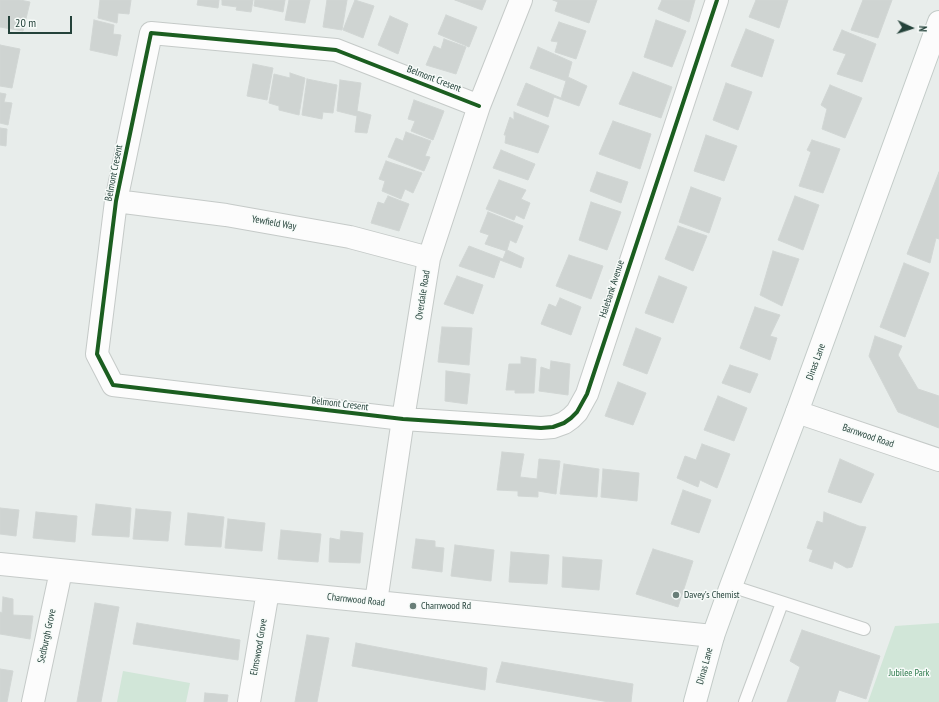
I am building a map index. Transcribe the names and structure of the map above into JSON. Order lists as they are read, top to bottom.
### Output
{
  "streets": {
    "street": [
      "Belmont Cresent",
      "Yewfield Way",
      "Halebank Avenue",
      "Overdale Road",
      "Dinas Lane",
      "Barnwood Road",
      "Charnwood Road",
      "Sedburgh Grove",
      "Elmswood Grove"
    ]
  },
  "crossings": [
    ["Belmont Cresent", "Yewfield Way"],
    ["Belmont Cresent", "Halebank Avenue"],
    ["Belmont Cresent", "Overdale Road"],
    ["Yewfield Way", "Overdale Road"],
    ["Halebank Avenue", "Overdale Road"],
    ["Overdale Road", "Charnwood Road"],
    ["Dinas Lane", "Barnwood Road"],
    ["Dinas Lane", "Charnwood Road"],
    ["Charnwood Road", "Sedburgh Grove"],
    ["Charnwood Road", "Elmswood Grove"]
  ],
  "parks": ["Jubilee Park"],
  "places": ["Davey's Chemist", "Charnwood Rd"],
  "scale_bar": "20 m",
  "north": "right"
}
